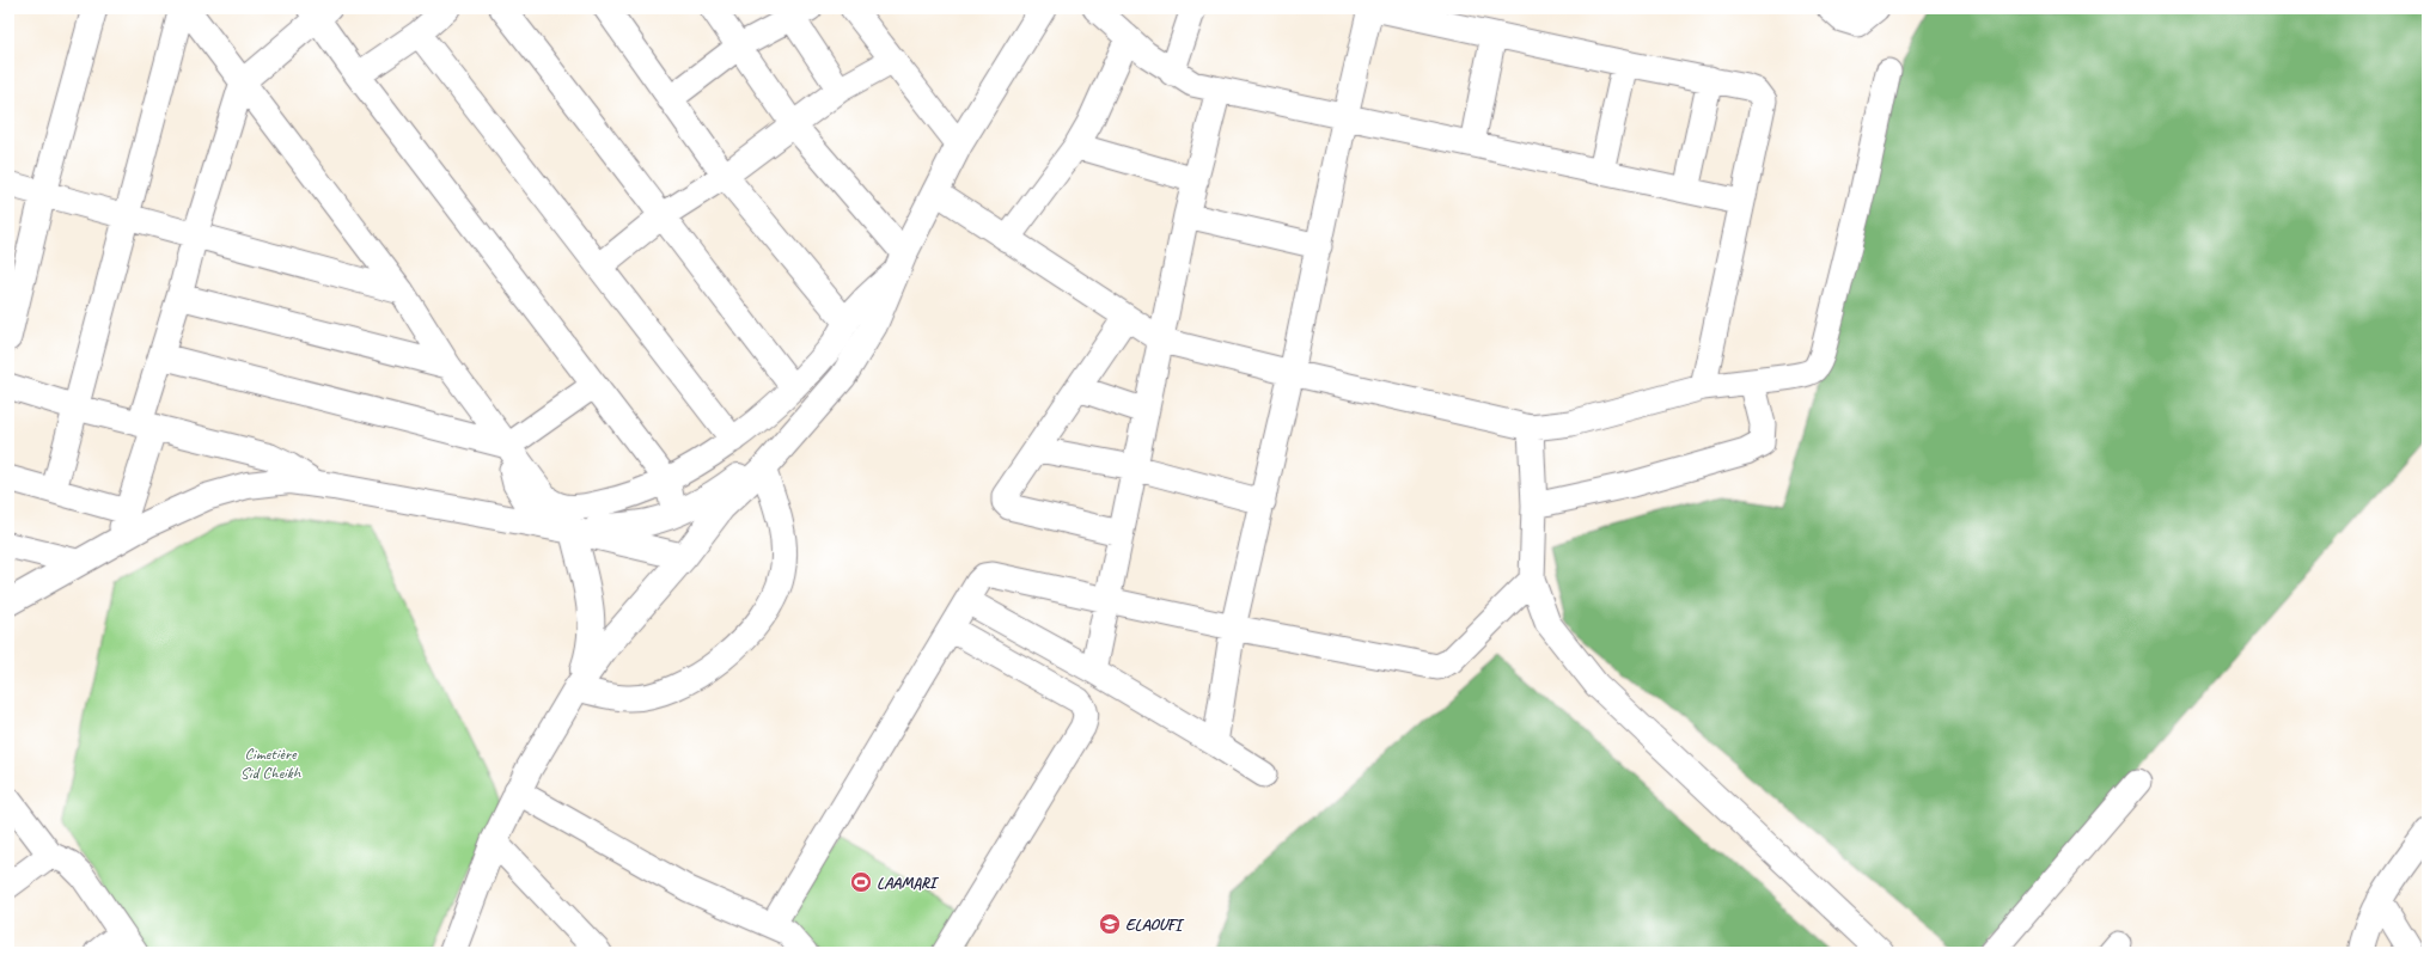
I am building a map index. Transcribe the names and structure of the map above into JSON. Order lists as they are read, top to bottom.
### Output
{
  "parks": ["Cimetière Sid Cheikh"],
  "places": {
    "sports": ["LAAMARI"],
    "school or university": ["ELAOUFI"]
  }
}
